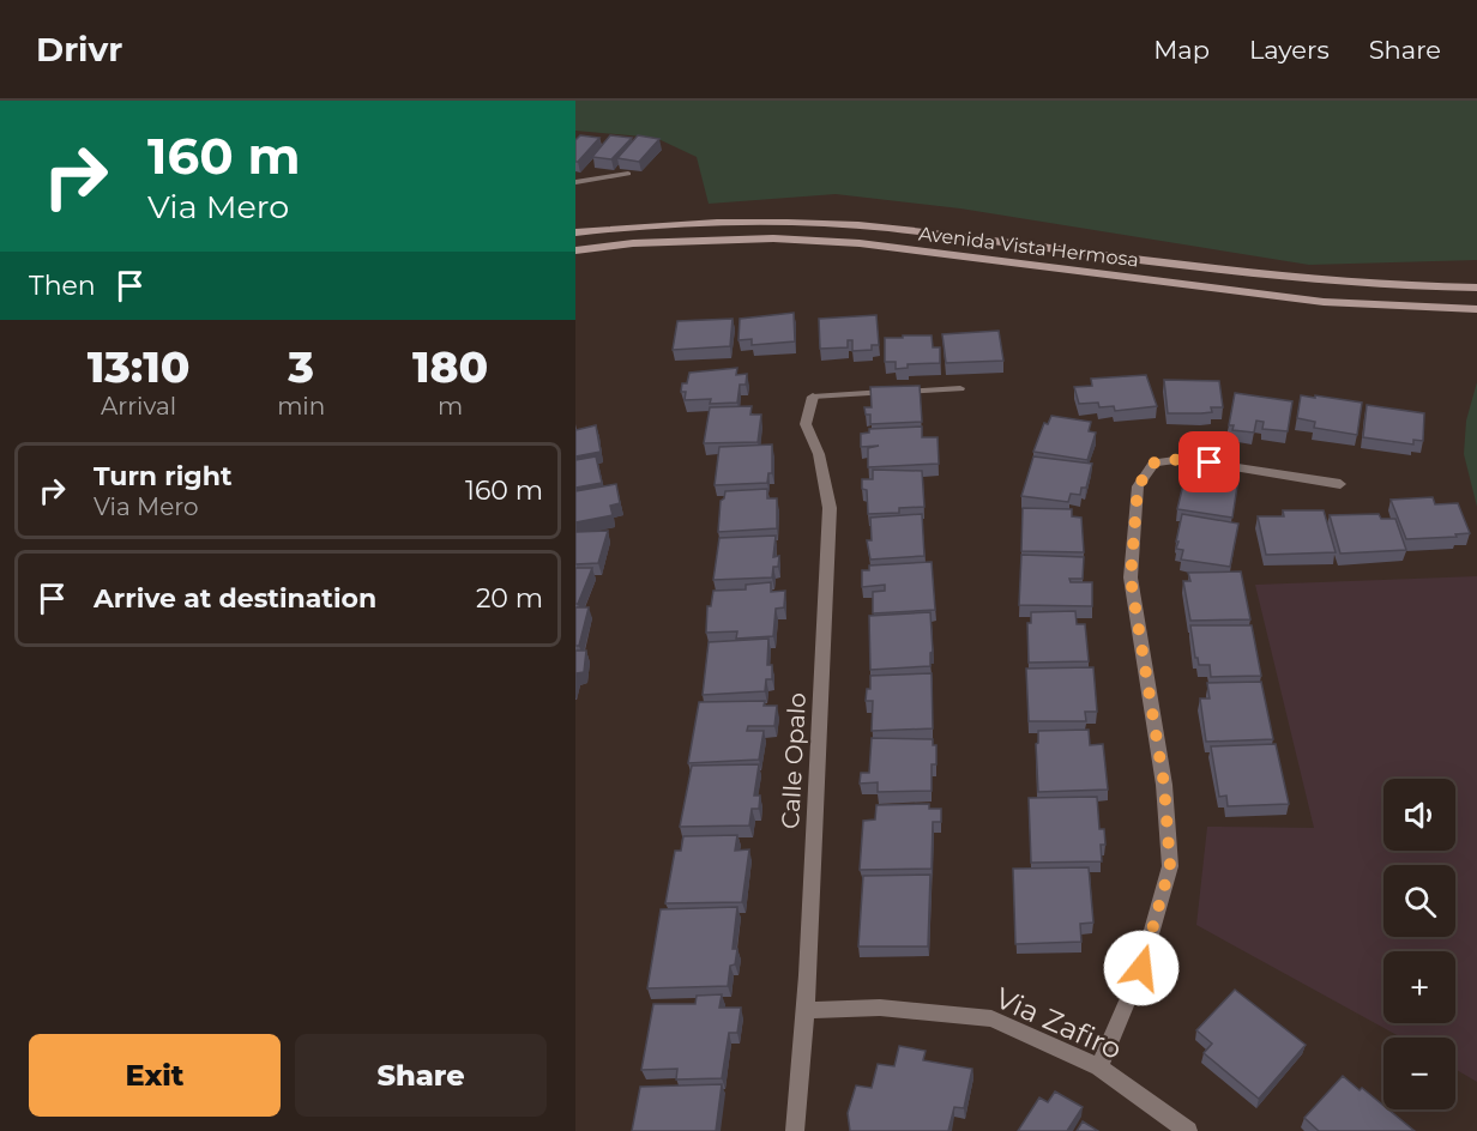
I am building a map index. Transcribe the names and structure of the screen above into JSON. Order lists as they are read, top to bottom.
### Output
{
  "streets": {
    "main road": ["Avenida Vista Hermosa"],
    "street": ["Calle Opalo", "Via Zafiro"]
  },
  "crossings": [
    ["Calle Opalo", "Via Zafiro"]
  ],
  "page": {
    "header": "Drivr",
    "nav": ["Map", "Layers", "Share"],
    "turn": ["160 m", "Via Mero"],
    "then": "Then",
    "eta": [
      "13:10",
      "Arrival",
      "3",
      "min",
      "180",
      "m"
    ],
    "list": [
      {
        "name": "Turn right",
        "note": "Via Mero",
        "value": "160 m"
      },
      {
        "name": "Arrive at destination",
        "value": "20 m"
      }
    ],
    "map_buttons": ["+", "−"],
    "buttons": ["Exit", "Share"]
  }
}
